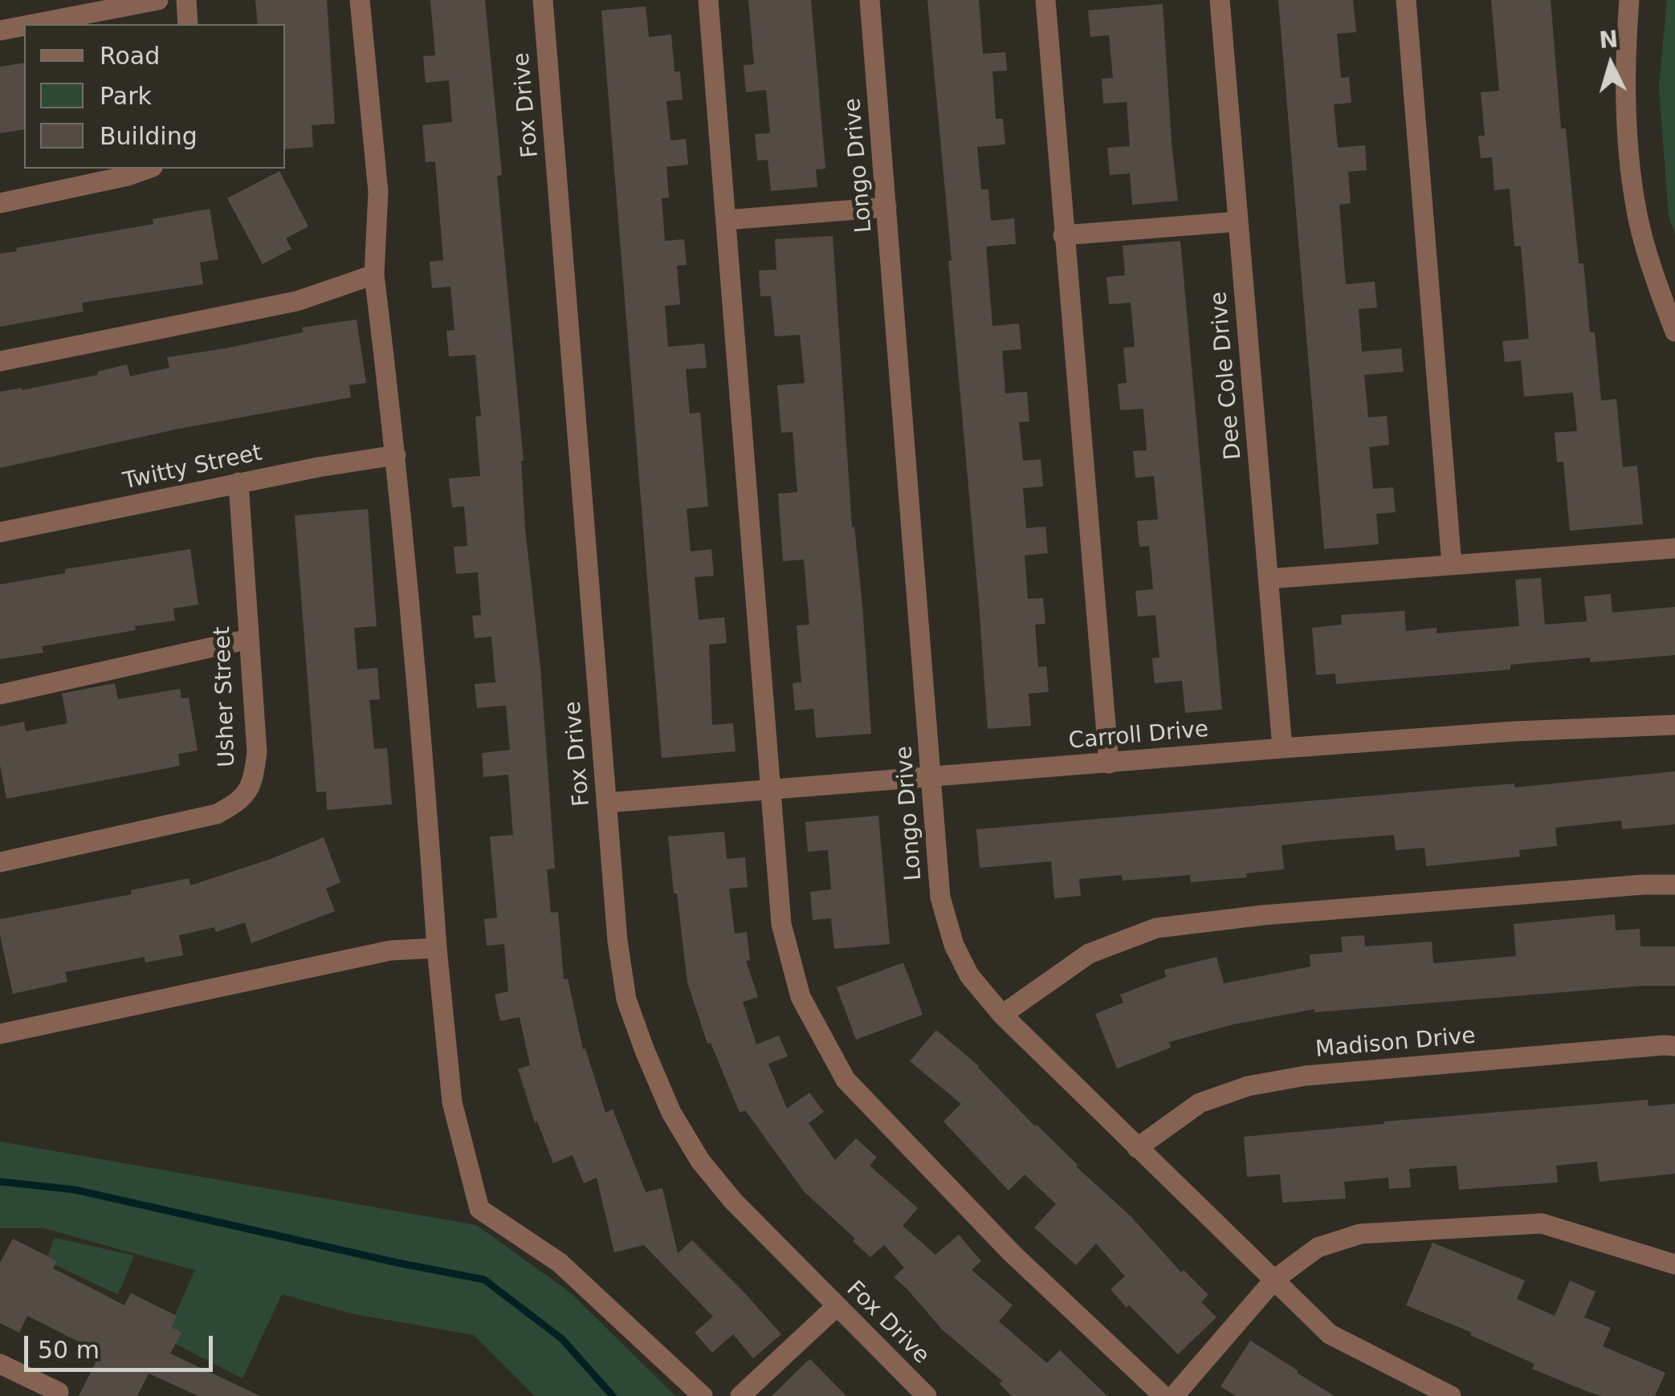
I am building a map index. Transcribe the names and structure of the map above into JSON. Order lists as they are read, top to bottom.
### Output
{
  "streets": {
    "street": [
      "Fox Drive",
      "Longo Drive",
      "Dee Cole Drive",
      "Twitty Street",
      "Usher Street",
      "Carroll Drive",
      "Madison Drive"
    ]
  },
  "crossings": [
    ["Fox Drive", "Carroll Drive"],
    ["Longo Drive", "Carroll Drive"],
    ["Longo Drive", "Madison Drive"],
    ["Dee Cole Drive", "Carroll Drive"],
    ["Twitty Street", "Usher Street"]
  ],
  "legend": ["Road", "Park", "Building"],
  "scale_bar": "50 m",
  "north": "top"
}
